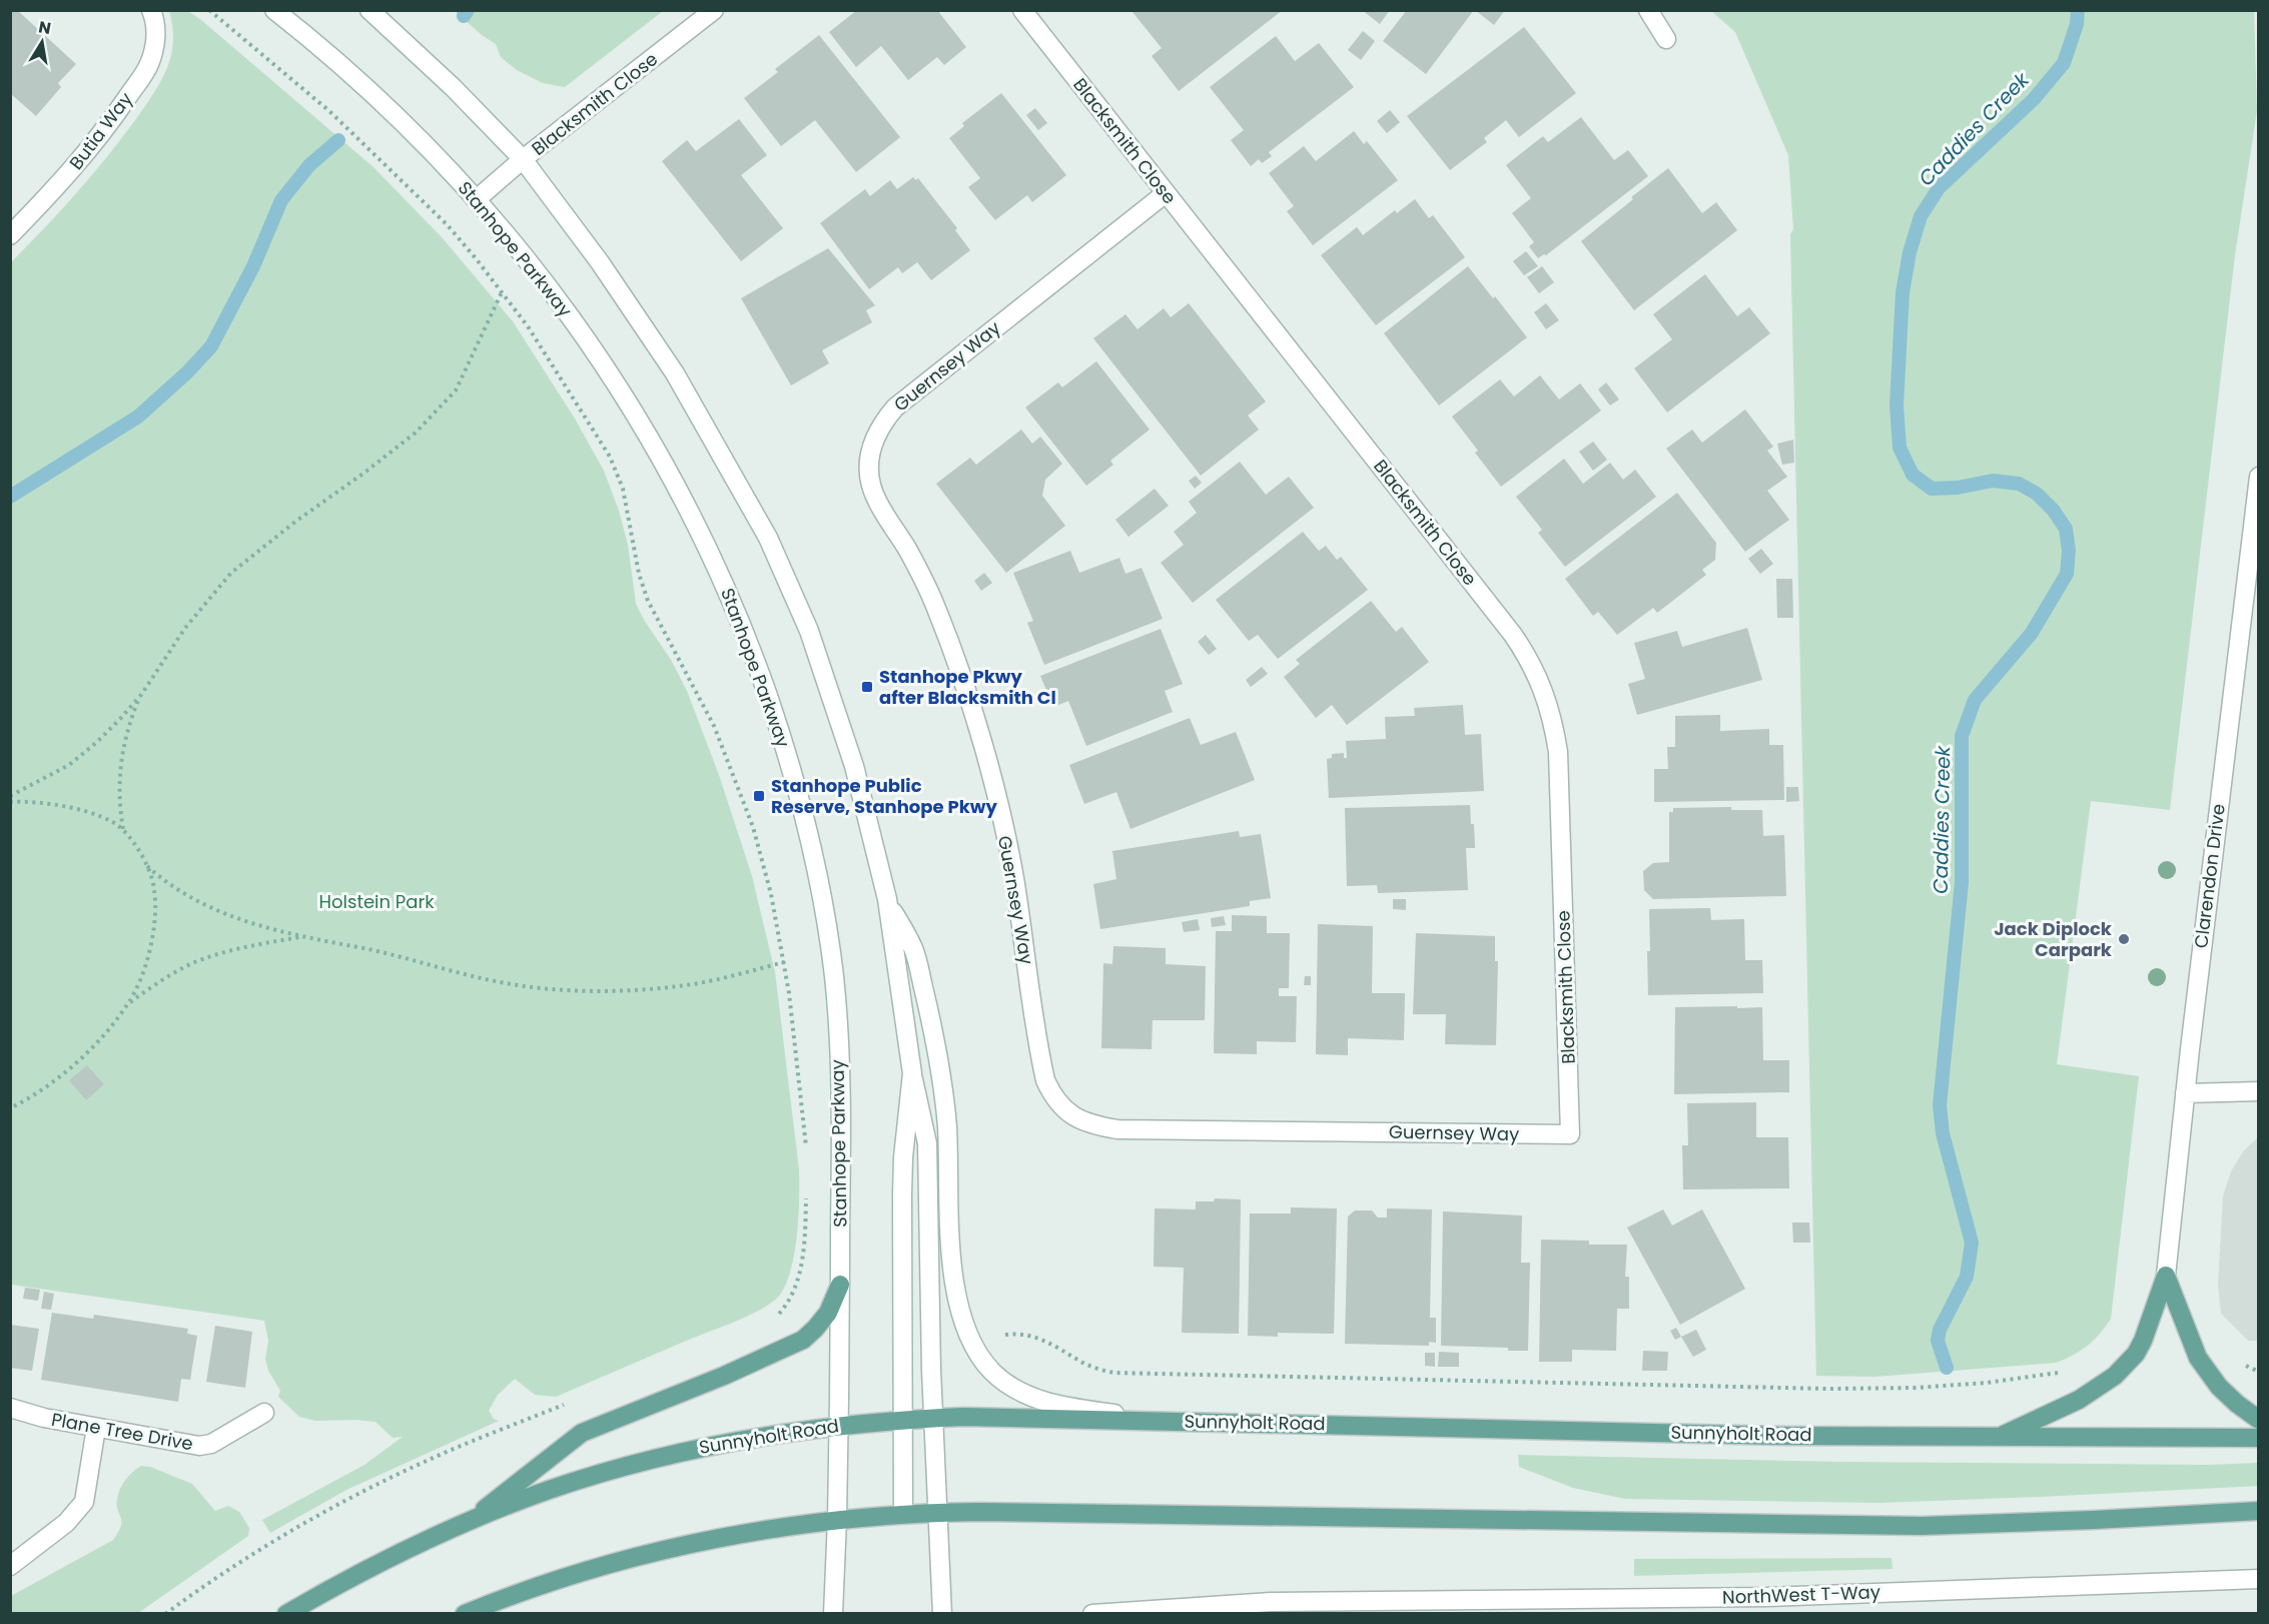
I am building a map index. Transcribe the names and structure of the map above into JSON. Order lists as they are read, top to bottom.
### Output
{
  "streets": {
    "main road": ["Sunnyholt Road"],
    "street": [
      "Blacksmith Close",
      "Butia Way",
      "Stanhope Parkway",
      "Guernsey Way",
      "Clarendon Drive",
      "Plane Tree Drive",
      "NorthWest T-Way"
    ]
  },
  "crossings": [
    ["Blacksmith Close", "Stanhope Parkway"],
    ["Blacksmith Close", "Guernsey Way"],
    ["Stanhope Parkway", "Sunnyholt Road"]
  ],
  "water": ["Caddies Creek"],
  "parks": ["Holstein Park"],
  "places": {
    "transit": ["Stanhope Pkwy after Blacksmith Cl", "Stanhope Public Reserve, Stanhope Pkwy"],
    "other": ["Jack Diplock Carpark"]
  },
  "north": "top"
}
